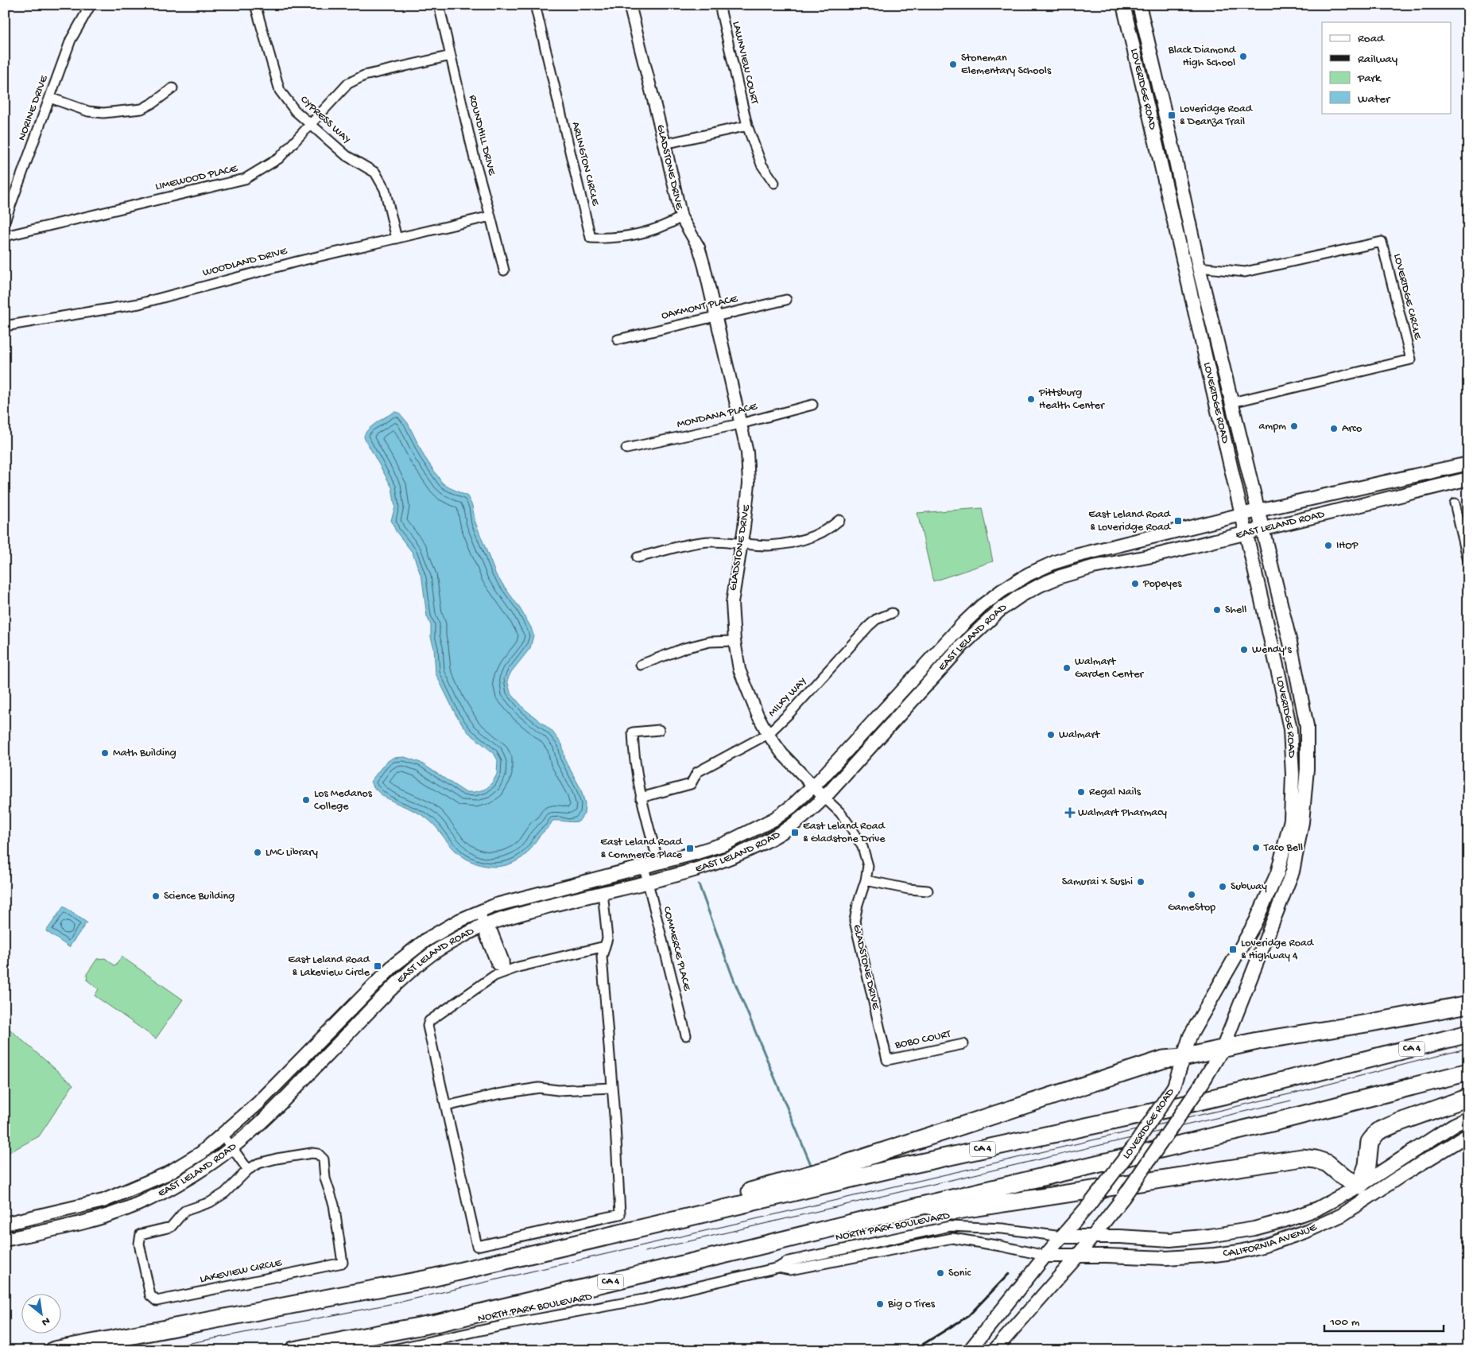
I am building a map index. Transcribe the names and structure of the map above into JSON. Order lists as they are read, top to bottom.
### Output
{
  "streets": {
    "highway": ["CA 4"],
    "main road": ["LOVERIDGE ROAD", "EAST LELAND ROAD", "CALIFORNIA AVENUE"],
    "street": [
      "LAWNVIEW COURT",
      "NORINE DRIVE",
      "CYPRESS WAY",
      "ROUNDHILL DRIVE",
      "ARLINGTON CIRCLE",
      "GLADSTONE DRIVE",
      "LIMEWOOD PLACE",
      "WOODLAND DRIVE",
      "LOVERIDGE CIRCLE",
      "OAKMONT PLACE",
      "MONDANA PLACE",
      "MILKY WAY",
      "COMMERCE PLACE",
      "BOBO COURT",
      "NORTH PARK BOULEVARD",
      "LAKEVIEW CIRCLE"
    ]
  },
  "crossings": [
    ["LOVERIDGE ROAD", "LOVERIDGE CIRCLE"],
    ["LOVERIDGE ROAD", "EAST LELAND ROAD"],
    ["LOVERIDGE ROAD", "NORTH PARK BOULEVARD"],
    ["LOVERIDGE ROAD", "CALIFORNIA AVENUE"],
    ["CYPRESS WAY", "LIMEWOOD PLACE"],
    ["CYPRESS WAY", "WOODLAND DRIVE"],
    ["ROUNDHILL DRIVE", "LIMEWOOD PLACE"],
    ["ROUNDHILL DRIVE", "WOODLAND DRIVE"],
    ["ARLINGTON CIRCLE", "GLADSTONE DRIVE"],
    ["GLADSTONE DRIVE", "OAKMONT PLACE"],
    ["GLADSTONE DRIVE", "MONDANA PLACE"],
    ["GLADSTONE DRIVE", "EAST LELAND ROAD"],
    ["GLADSTONE DRIVE", "MILKY WAY"],
    ["GLADSTONE DRIVE", "BOBO COURT"],
    ["EAST LELAND ROAD", "COMMERCE PLACE"],
    ["NORTH PARK BOULEVARD", "CALIFORNIA AVENUE"]
  ],
  "places": {
    "other": [
      "Black Diamond High School",
      "Stoneman Elementary Schools",
      "Pittsburg Health Center",
      "ampm",
      "Arco",
      "IHOP",
      "Popeyes",
      "Shell",
      "Wendy's",
      "Walmart Garden Center",
      "Walmart",
      "Math Building",
      "Regal Nails",
      "Los Medanos College",
      "Taco Bell",
      "LMC Library",
      "Samurai X Sushi",
      "Subway",
      "GameStop",
      "Science Building",
      "Sonic",
      "Big O Tires"
    ],
    "transit": [
      "Loveridge Road & Deanza Trail",
      "East Leland Road & Loveridge Road",
      "East Leland Road & Gladstone Drive",
      "East Leland Road & Commerce Place",
      "Loveridge Road & Highway 4",
      "East Leland Road & Lakeview Circle"
    ],
    "health": ["Walmart Pharmacy"]
  },
  "legend": [
    "Road",
    "Railway",
    "Park",
    "Water"
  ],
  "scale_bar": "100 m",
  "north": "bottom right"
}
